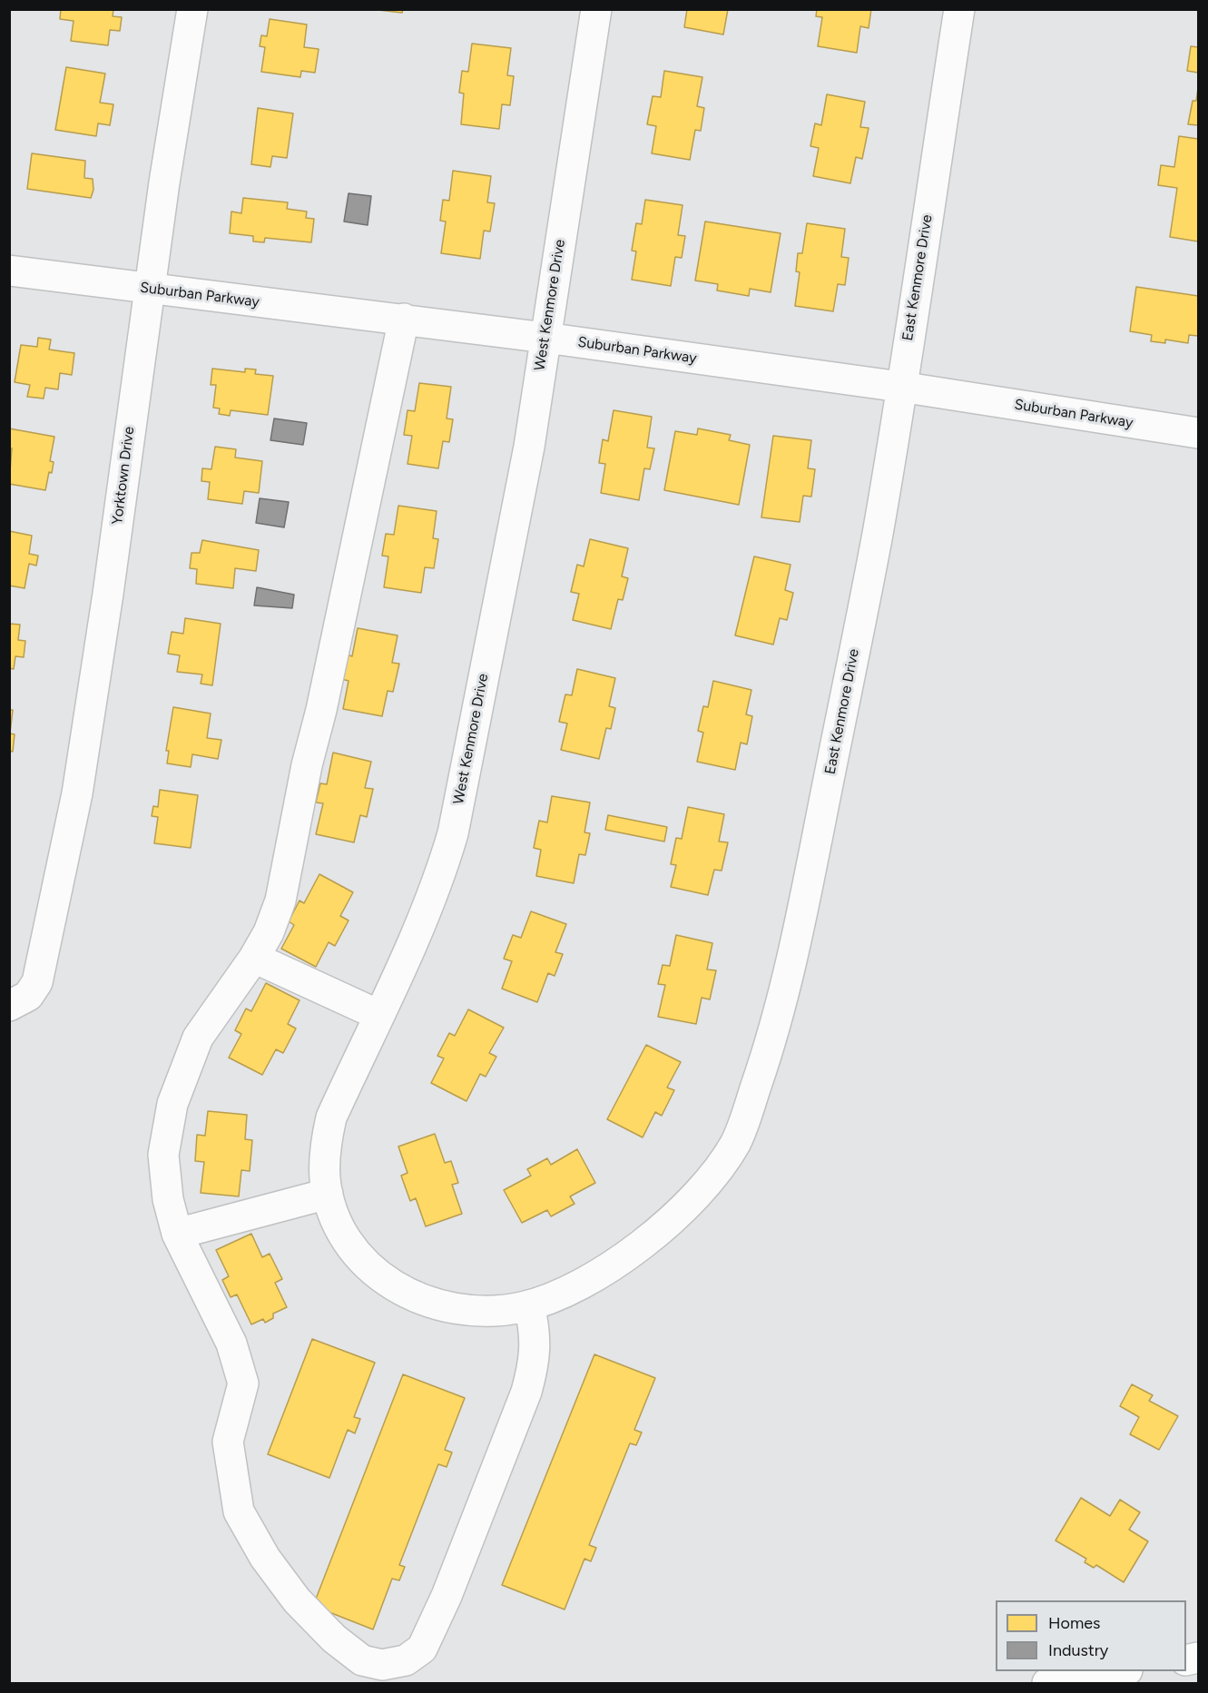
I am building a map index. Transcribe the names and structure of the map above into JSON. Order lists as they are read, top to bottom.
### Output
{
  "streets": {
    "street": [
      "East Kenmore Drive",
      "Suburban Parkway",
      "West Kenmore Drive",
      "Yorktown Drive"
    ]
  },
  "crossings": [
    ["East Kenmore Drive", "Suburban Parkway"],
    ["East Kenmore Drive", "West Kenmore Drive"],
    ["Suburban Parkway", "West Kenmore Drive"],
    ["Suburban Parkway", "Yorktown Drive"]
  ],
  "legend": ["Homes", "Industry"]
}
